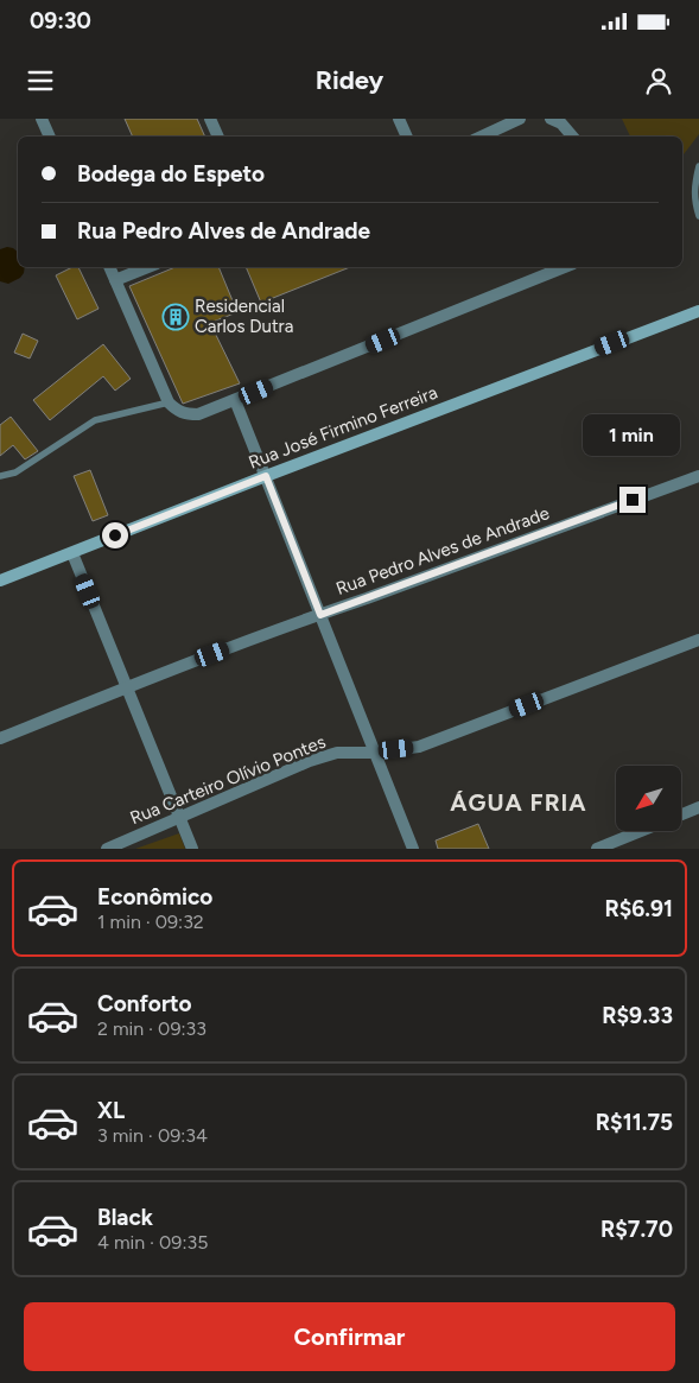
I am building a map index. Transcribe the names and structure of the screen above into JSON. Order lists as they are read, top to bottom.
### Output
{
  "streets": {
    "main road": ["Rua José Firmino Ferreira"],
    "street": ["Rua Pedro Alves de Andrade", "Rua Carteiro Olívio Pontes"]
  },
  "districts": ["ÁGUA FRIA"],
  "places": {
    "building": ["Residencial Carlos Dutra"]
  },
  "north": "bottom left",
  "page": {
    "status": "09:30",
    "header": "Ridey",
    "banner": ["Bodega do Espeto", "Rua Pedro Alves de Andrade"],
    "bubble": "1 min",
    "list": [
      {
        "name": "Econômico",
        "note": "1 min · 09:32",
        "value": "R$6.91"
      },
      {
        "name": "Conforto",
        "note": "2 min · 09:33",
        "value": "R$9.33"
      },
      {
        "name": "XL",
        "note": "3 min · 09:34",
        "value": "R$11.75"
      },
      {
        "name": "Black",
        "note": "4 min · 09:35",
        "value": "R$7.70"
      }
    ],
    "buttons": "Confirmar"
  }
}
